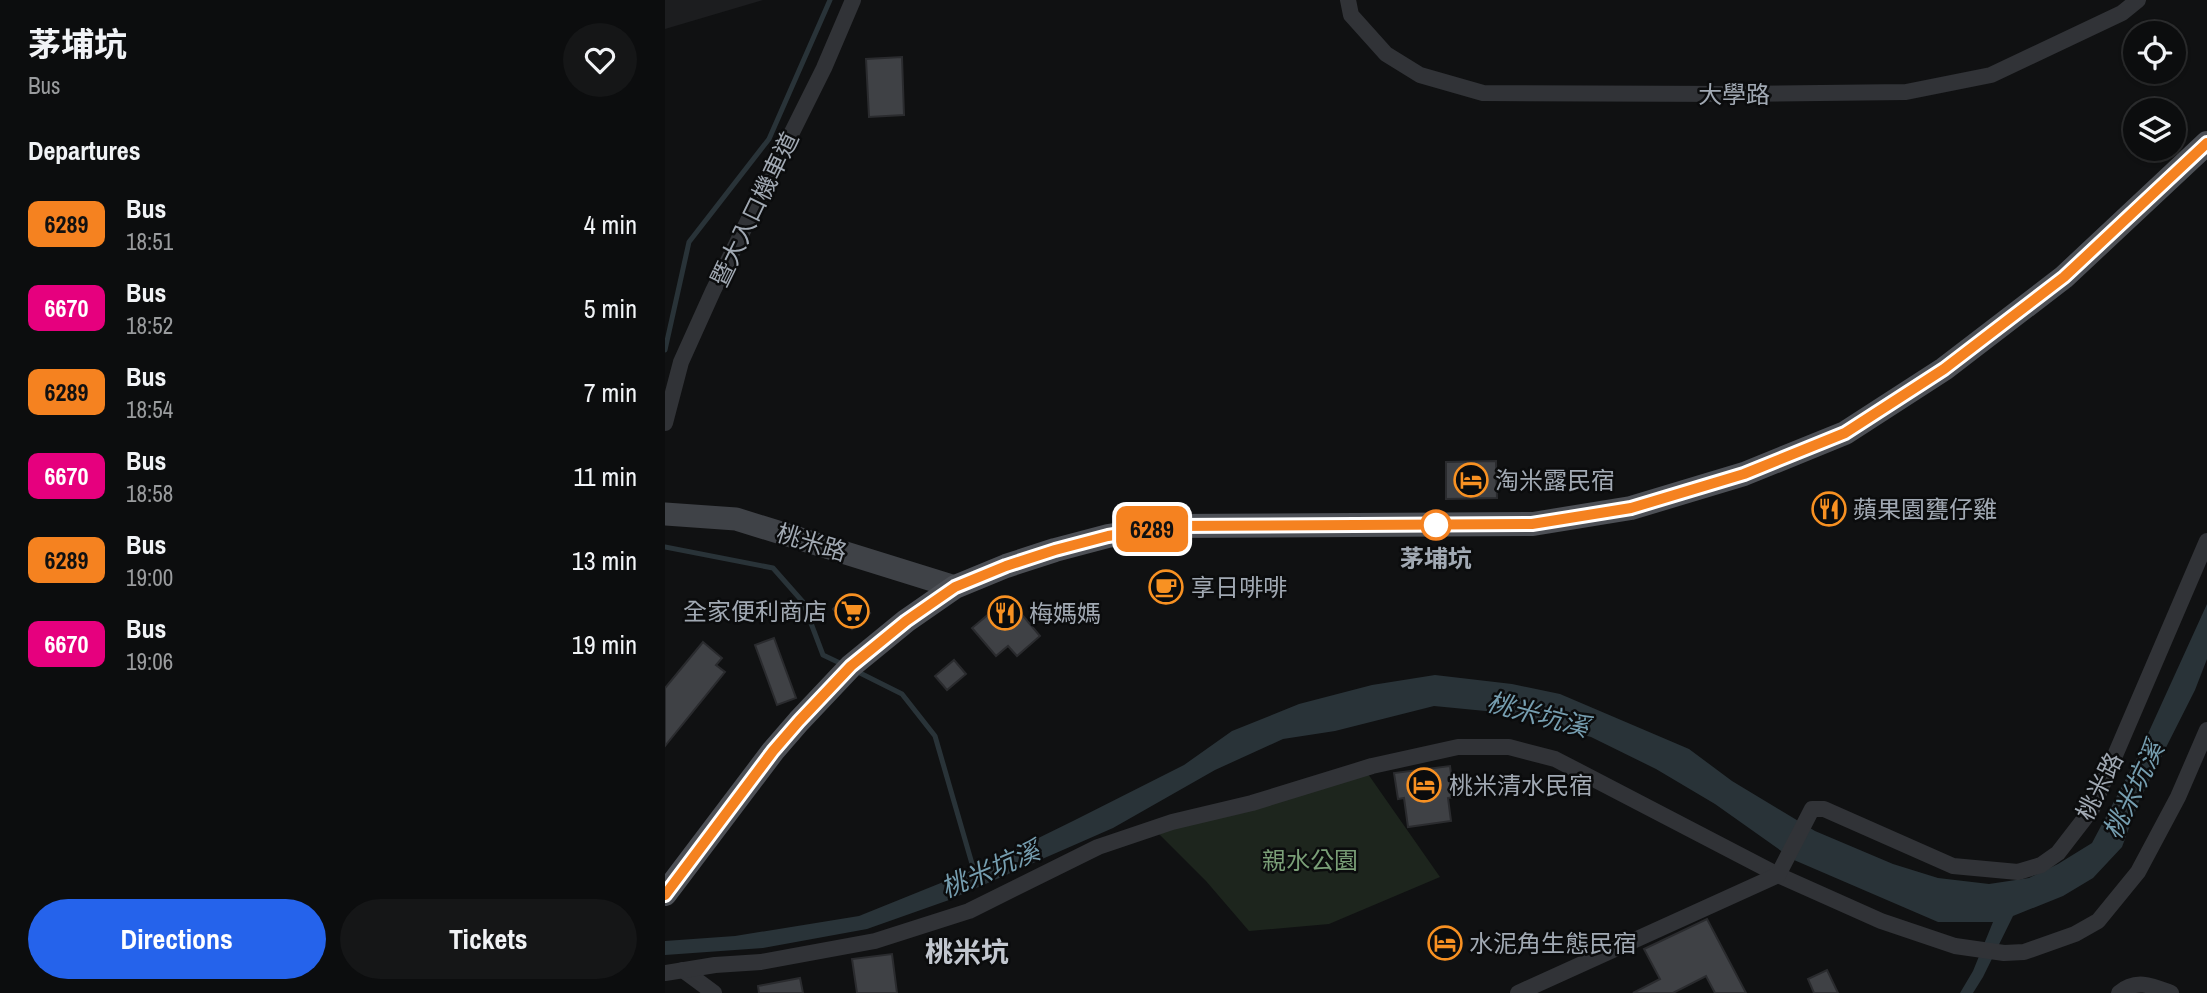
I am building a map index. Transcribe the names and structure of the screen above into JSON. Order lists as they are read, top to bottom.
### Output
{
  "streets": {
    "street": ["大學路", "暨大入口機車道", "桃米路"]
  },
  "districts": ["桃米坑"],
  "water": ["桃米坑溪"],
  "parks": ["親水公園"],
  "places": {
    "hotel": ["淘米露民宿", "桃米清水民宿", "水泥角生態民宿"],
    "restaurant": ["蘋果園甕仔雞", "梅媽媽"],
    "other": ["茅埔坑"],
    "cafe": ["享日啡啡"],
    "supermarket": ["全家便利商店"]
  },
  "lines": ["bus line 6289"],
  "page": {
    "heading": [
      ["茅埔坑", "Bus"],
      "Departures"
    ],
    "on_map": "6289",
    "list": [
      {
        "mark": "6289",
        "name": "Bus",
        "note": "18:51",
        "value": "4 min"
      },
      {
        "mark": "6670",
        "name": "Bus",
        "note": "18:52",
        "value": "5 min"
      },
      {
        "mark": "6289",
        "name": "Bus",
        "note": "18:54",
        "value": "7 min"
      },
      {
        "mark": "6670",
        "name": "Bus",
        "note": "18:58",
        "value": "11 min"
      },
      {
        "mark": "6289",
        "name": "Bus",
        "note": "19:00",
        "value": "13 min"
      },
      {
        "mark": "6670",
        "name": "Bus",
        "note": "19:06",
        "value": "19 min"
      }
    ],
    "buttons": ["Directions", "Tickets"]
  }
}
